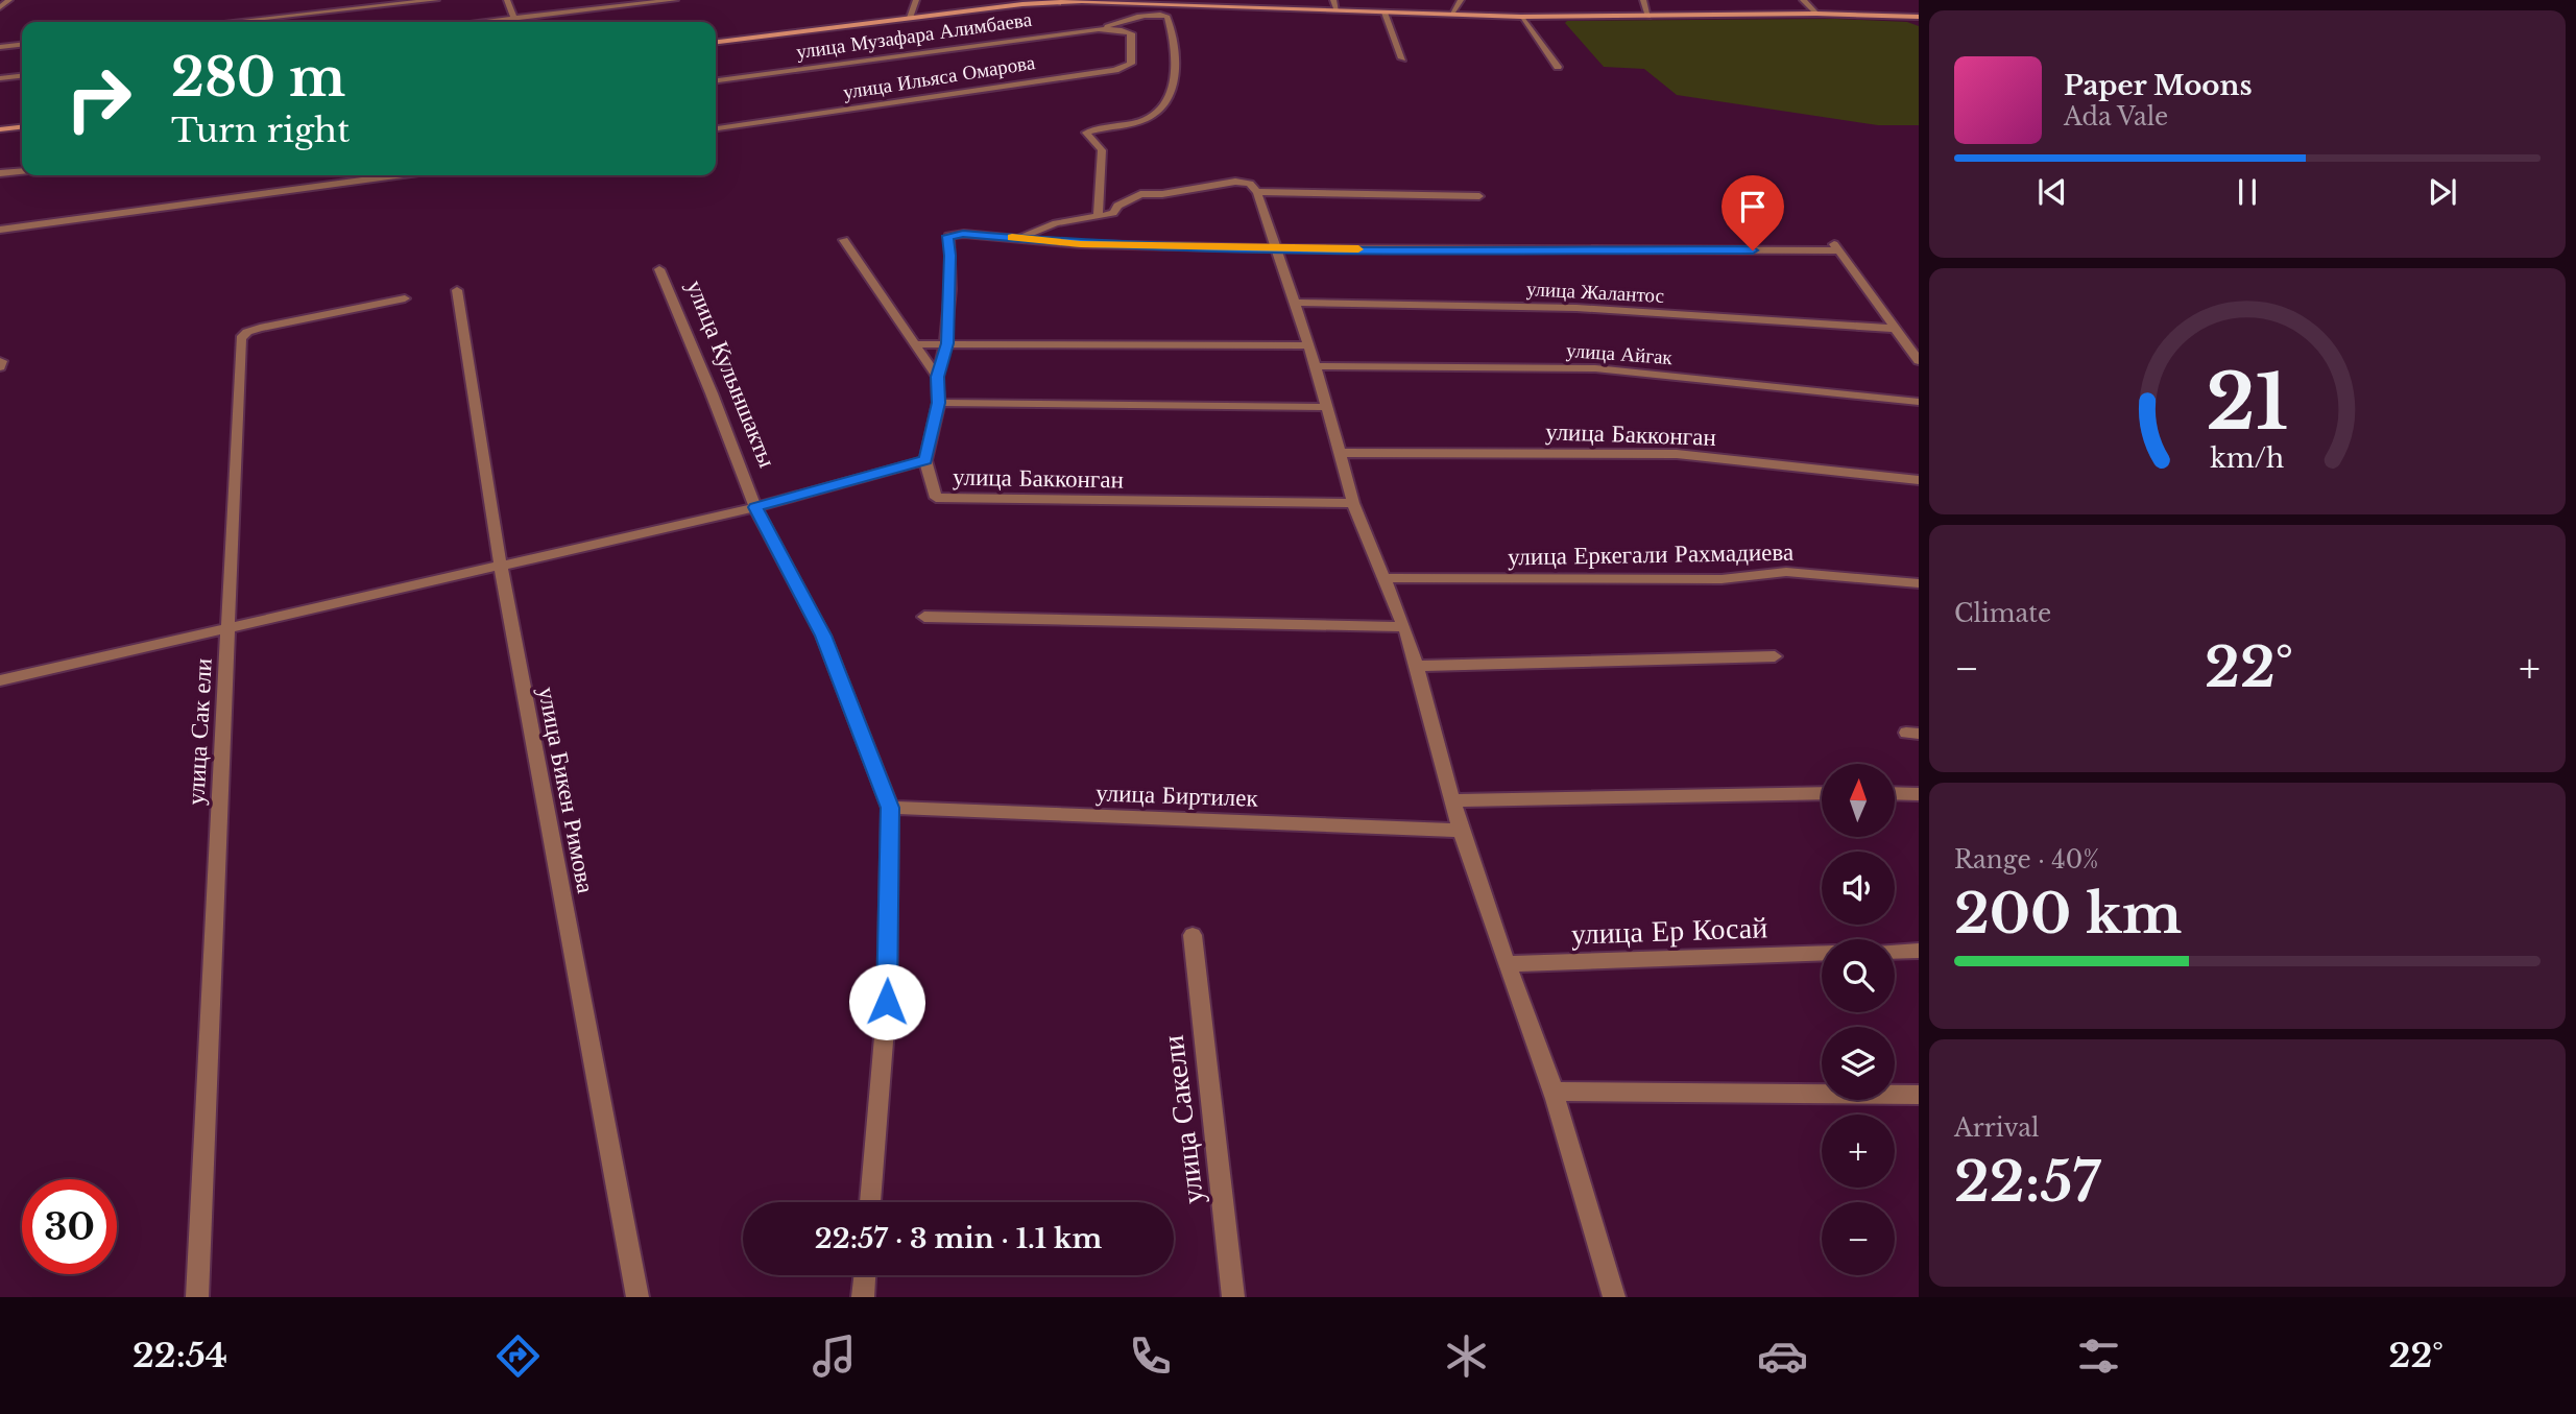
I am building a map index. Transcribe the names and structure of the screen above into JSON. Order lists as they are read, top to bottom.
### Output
{
  "streets": {
    "street": [
      "улица Музафара Алимбаева",
      "улица Ильяса Омарова",
      "улица Жалантос",
      "улица Айгак",
      "улица Кулыншакты",
      "улица Бакконган",
      "улица Еркегали Рахмадиева",
      "улица Сак ели",
      "улица Бикен Римова",
      "улица Биртилек",
      "улица Ер Косай",
      "улица Сакели"
    ]
  },
  "crossings": [
    ["улица Музафара Алимбаева", "улица Ильяса Омарова"],
    ["улица Кулыншакты", "улица Биртилек"]
  ],
  "north": "top",
  "page": {
    "turn": ["280 m", "Turn right"],
    "song": ["Paper Moons", "Ada Vale"],
    "tile": [
      "Climate",
      ["Range · 40%", "200 km"],
      ["Arrival", "22:57"]
    ],
    "heat": ["−", "22°", "+"],
    "map_buttons": ["+", "−"],
    "limit": "30",
    "trip": "22:57 · 3 min · 1.1 km",
    "tabs": ["22:54", "22°"],
    "gauge": ["21", "km/h"]
  }
}
